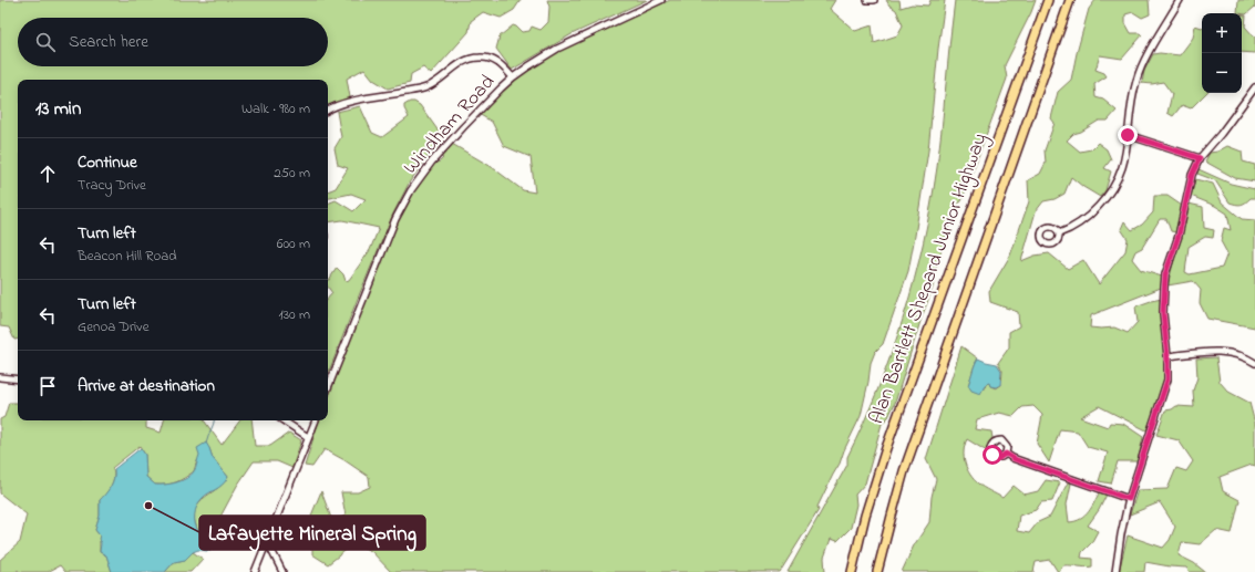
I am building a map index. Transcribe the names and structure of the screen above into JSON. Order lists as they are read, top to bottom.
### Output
{
  "streets": {
    "highway": ["Alan Bartlett Shepard Junior Highway"],
    "street": ["Windham Road"]
  },
  "places": ["Lafayette Mineral Spring"],
  "page": {
    "map_buttons": ["+", "−"],
    "search": "Search here",
    "heading": ["13 min", "Walk · 980 m"],
    "list": [
      ["Continue", "Tracy Drive", "250 m"],
      ["Turn left", "Beacon Hill Road", "600 m"],
      ["Turn left", "Genoa Drive", "130 m"],
      "Arrive at destination"
    ]
  }
}
